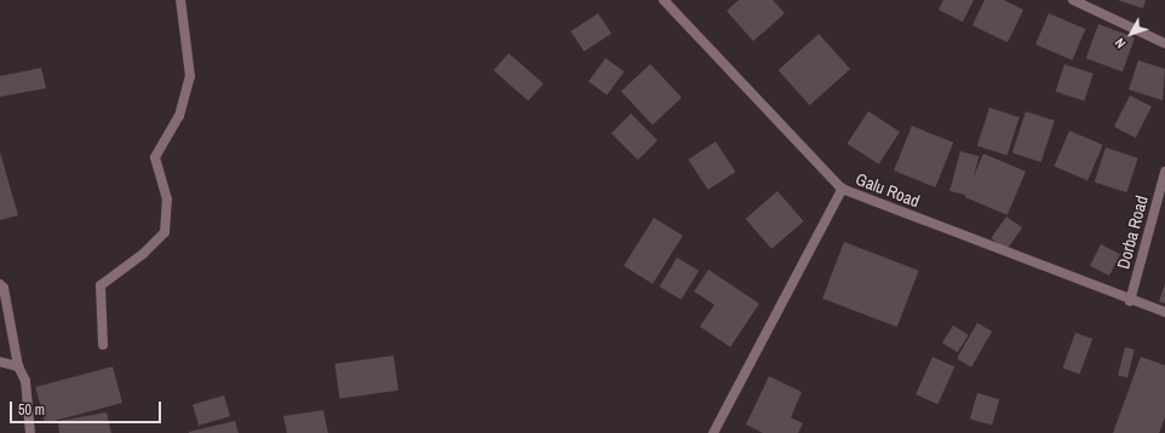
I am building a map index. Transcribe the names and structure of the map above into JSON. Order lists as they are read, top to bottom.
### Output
{
  "streets": {
    "street": ["Galu Road", "Dorba Road"]
  },
  "crossings": [
    ["Galu Road", "Dorba Road"]
  ],
  "scale_bar": "50 m",
  "north": "bottom left"
}
